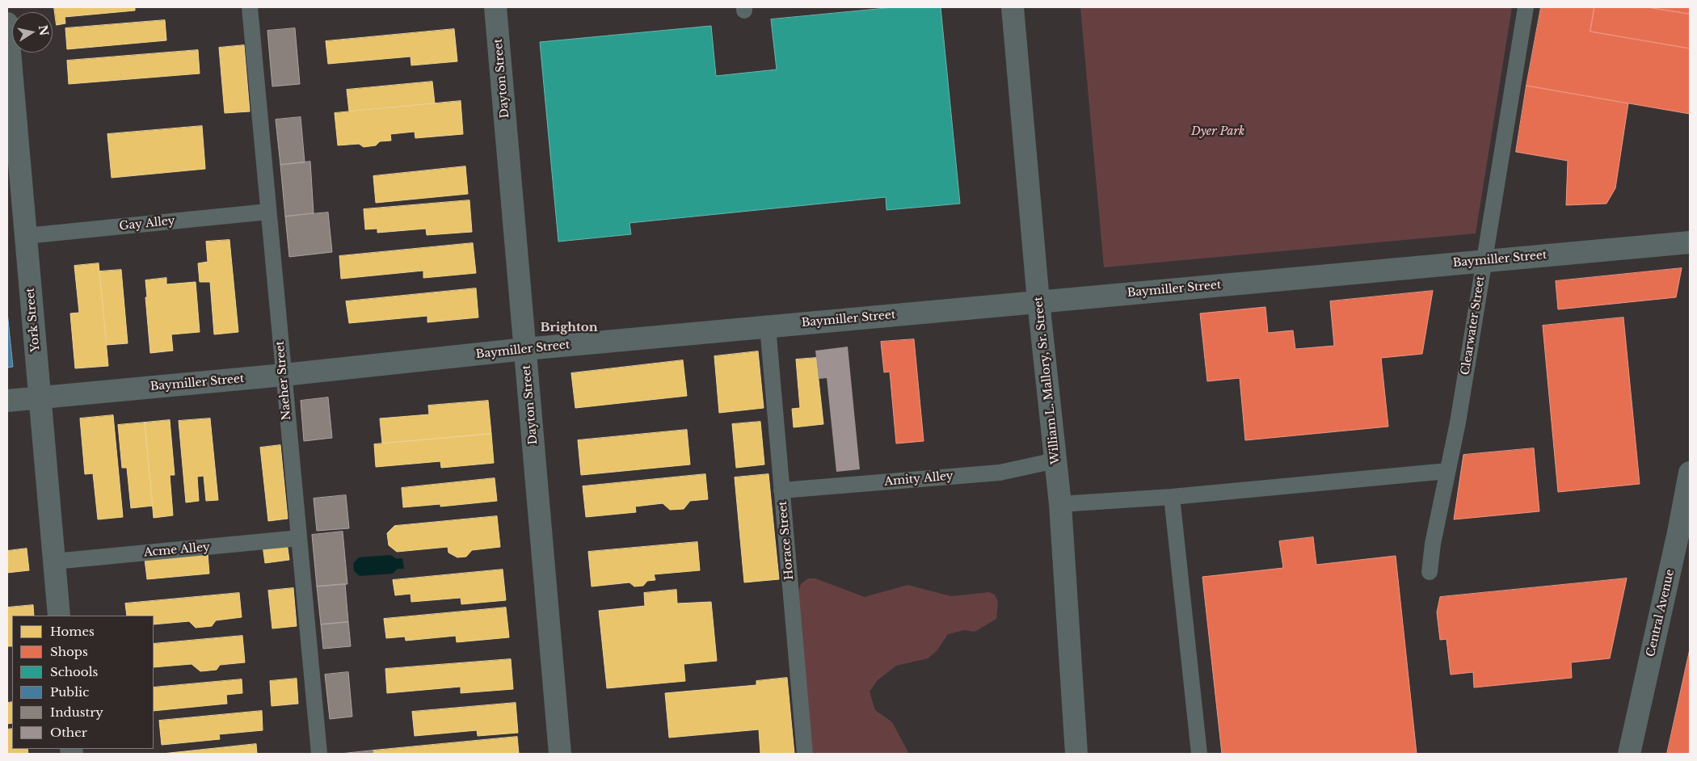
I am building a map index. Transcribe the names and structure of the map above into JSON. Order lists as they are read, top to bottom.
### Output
{
  "streets": {
    "street": [
      "Dayton Street",
      "Baymiller Street",
      "York Street",
      "William L. Mallory, Sr. Street",
      "Central Avenue"
    ],
    "lane": [
      "Gay Alley",
      "Clearwater Street",
      "Naeher Street",
      "Amity Alley",
      "Horace Street",
      "Acme Alley"
    ]
  },
  "crossings": [
    ["Dayton Street", "Baymiller Street"],
    ["Gay Alley", "York Street"],
    ["Gay Alley", "Naeher Street"],
    ["Baymiller Street", "York Street"],
    ["Baymiller Street", "Clearwater Street"],
    ["Baymiller Street", "Naeher Street"],
    ["Baymiller Street", "William L. Mallory, Sr. Street"],
    ["Baymiller Street", "Horace Street"],
    ["York Street", "Acme Alley"],
    ["Naeher Street", "Acme Alley"],
    ["William L. Mallory, Sr. Street", "Amity Alley"],
    ["Amity Alley", "Horace Street"]
  ],
  "districts": ["Brighton"],
  "parks": ["Dyer Park"],
  "legend": [
    "Homes",
    "Shops",
    "Schools",
    "Public",
    "Industry",
    "Other"
  ],
  "north": "right"
}
